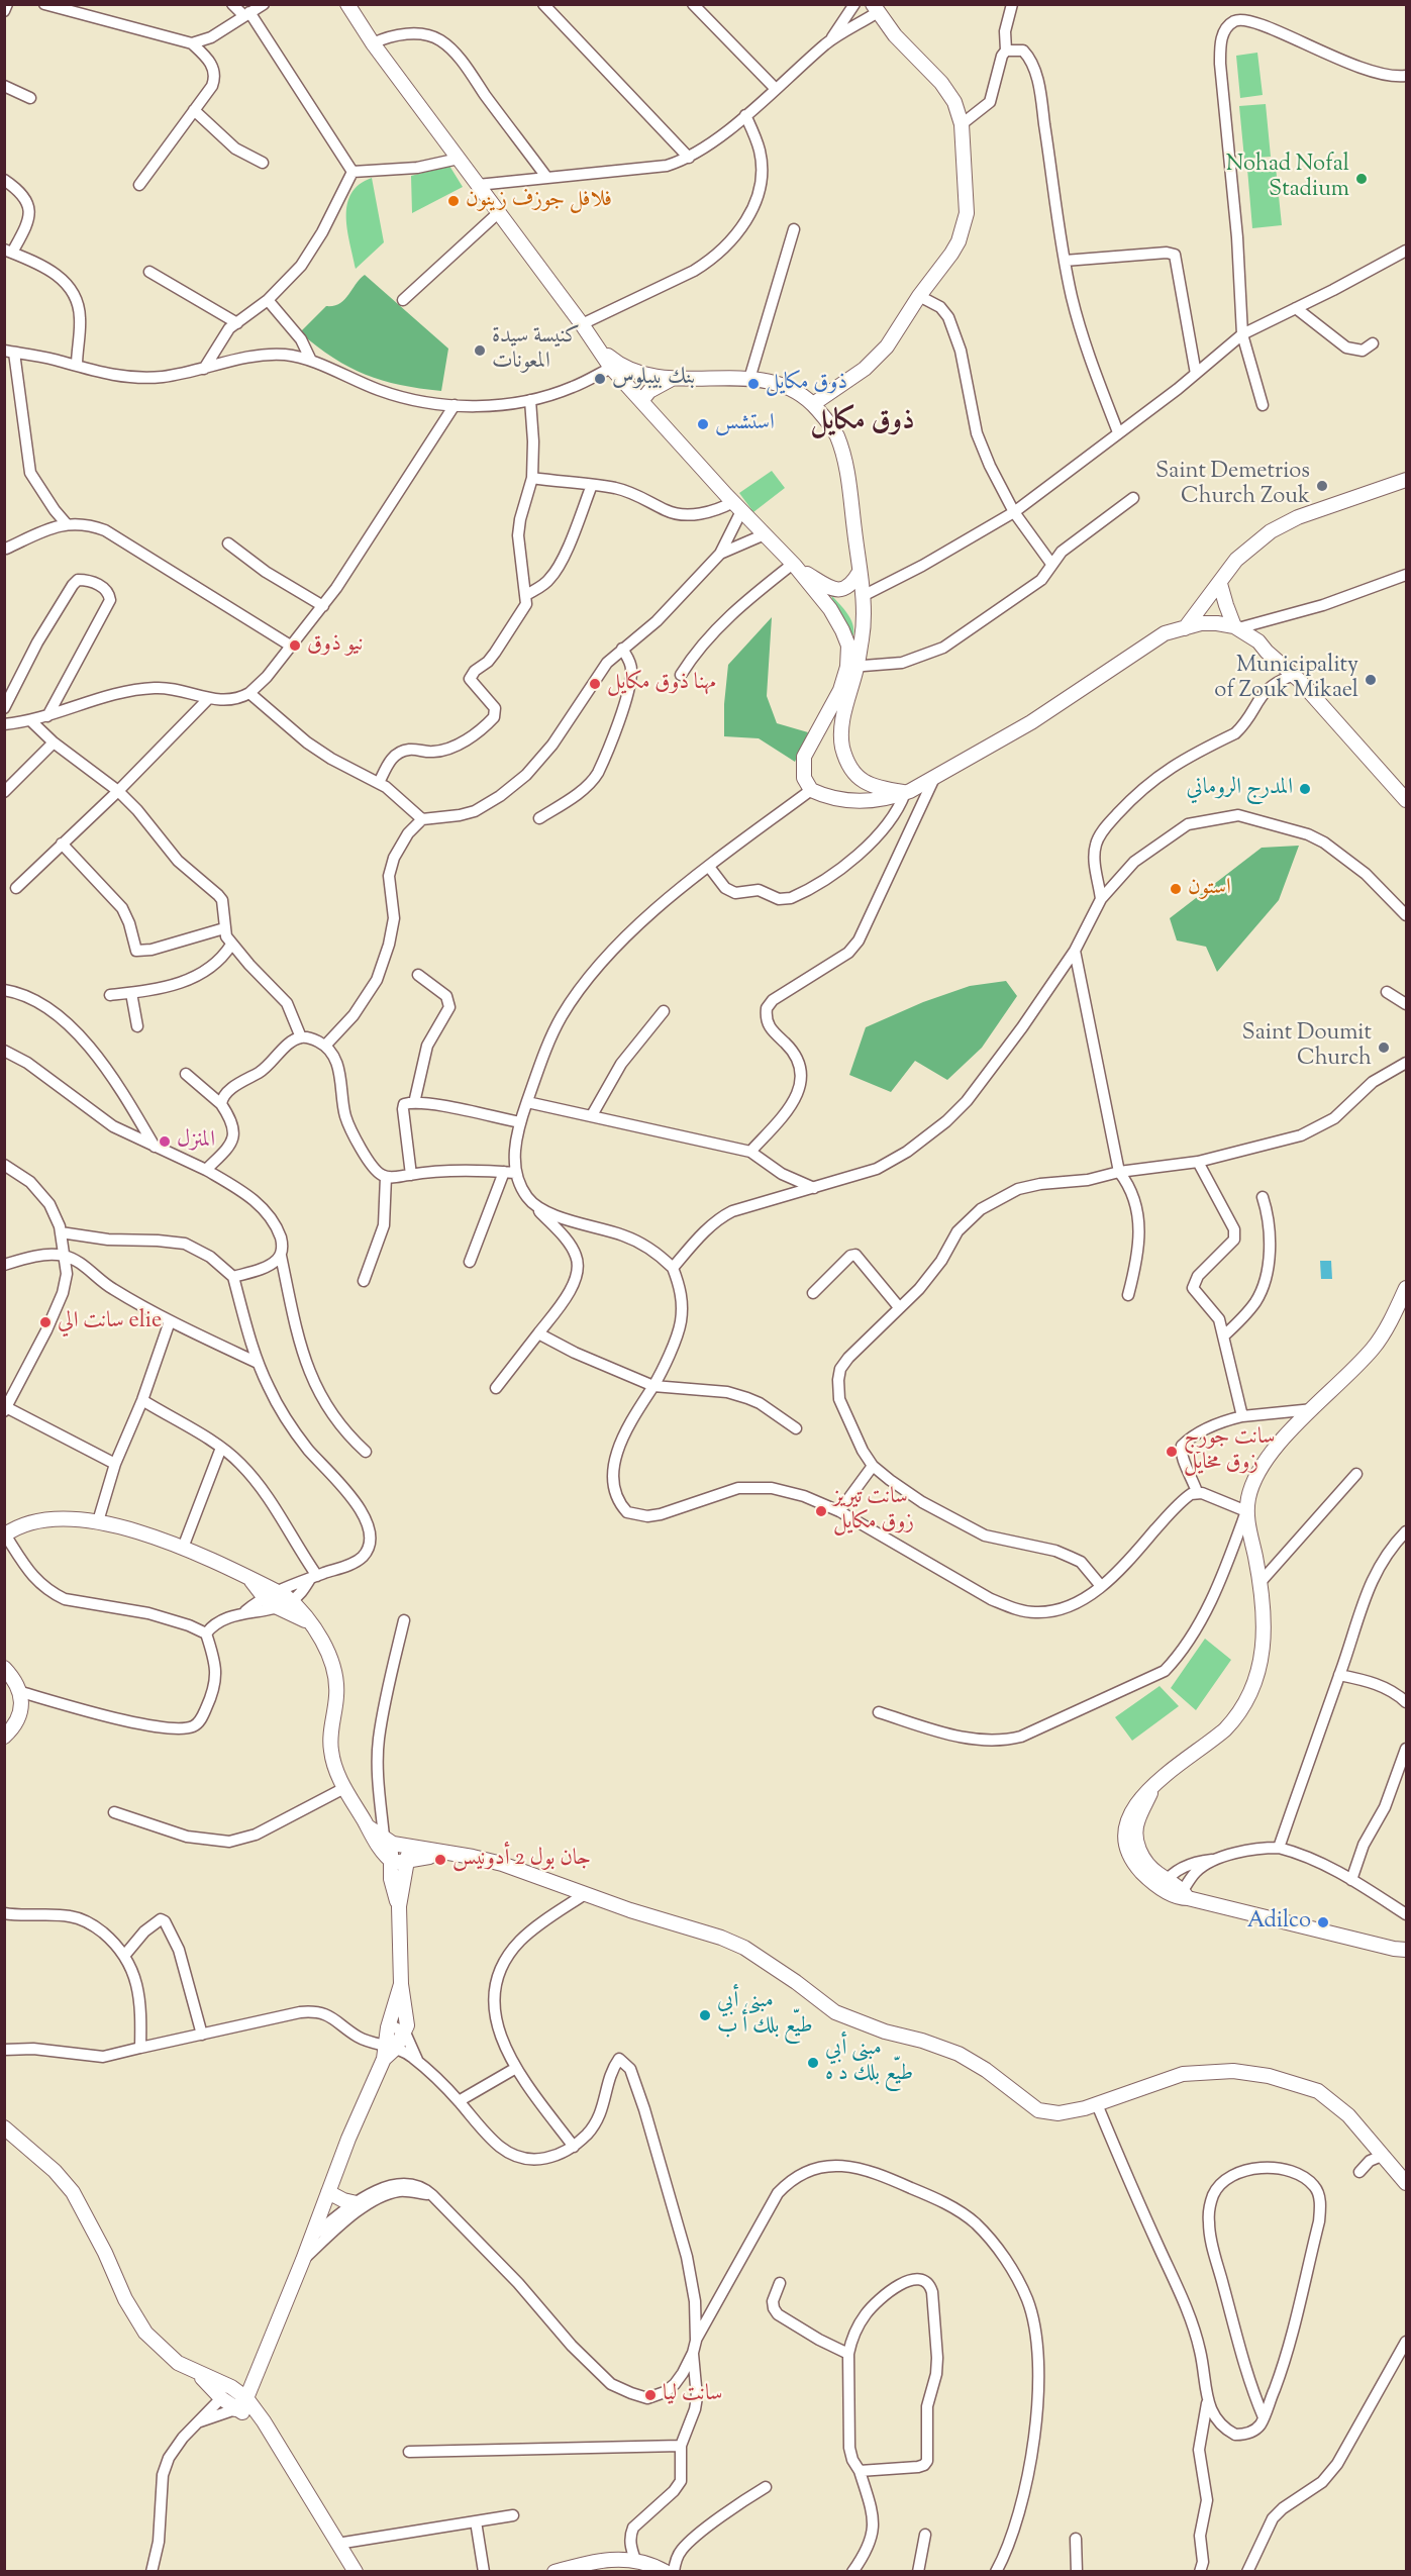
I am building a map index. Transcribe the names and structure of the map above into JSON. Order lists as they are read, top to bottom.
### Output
{
  "districts": ["ذوق مكايل"],
  "places": [
    "Nohad Nofal Stadium",
    "فلافل جوزف زينون",
    "كنيسة سيدة المعونات",
    "بنك بيبلوس",
    "ذوق مكايل",
    "استشس",
    "Saint Demetrios Church Zouk",
    "نيو ذوق",
    "Municipality of Zouk Mikael",
    "مهنا ذوق مكايل",
    "المدرج الروماني",
    "استون",
    "Saint Doumit Church",
    "المنزل",
    "سانت الي elie",
    "سانت جورج زوق مخايل",
    "سانت تيريز زوق مكايل",
    "جان بول 2 أدونيس",
    "Adilco",
    "مبنى أبي طيّع بلك أ ب",
    "مبنى أبي طيّع بلك د ه",
    "سانت ليا"
  ]
}
